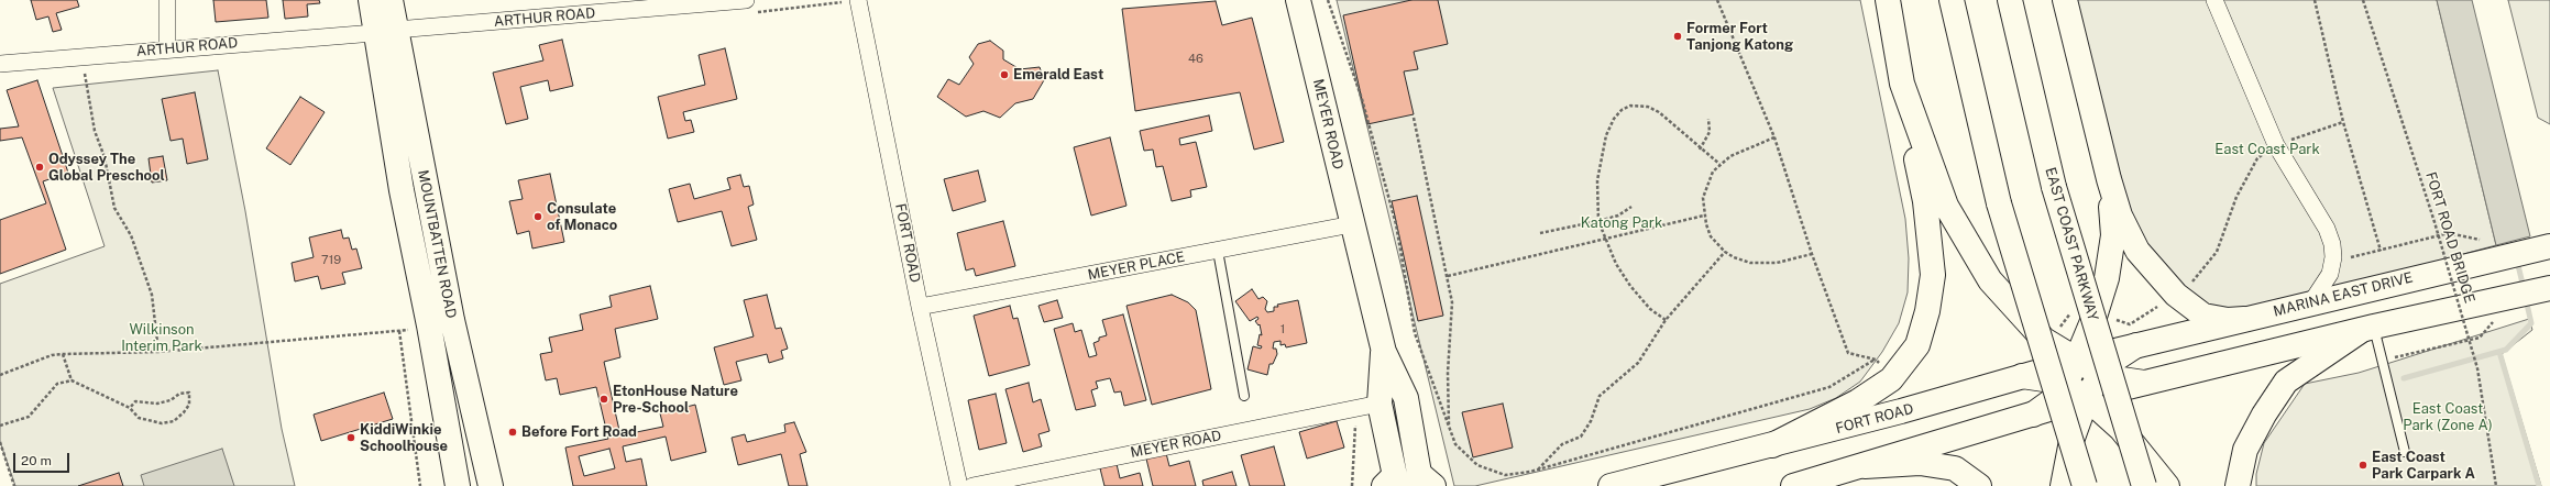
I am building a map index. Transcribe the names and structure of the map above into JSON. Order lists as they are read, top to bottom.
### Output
{
  "streets": {
    "main road": [
      "MEYER ROAD",
      "FORT ROAD",
      "MOUNTBATTEN ROAD",
      "EAST COAST PARKWAY",
      "MARINA EAST DRIVE"
    ],
    "street": ["ARTHUR ROAD", "MEYER PLACE"],
    "path": ["FORT ROAD BRIDGE"]
  },
  "crossings": [
    ["ARTHUR ROAD", "MOUNTBATTEN ROAD"],
    ["MEYER ROAD", "MEYER PLACE"],
    ["FORT ROAD", "MEYER PLACE"],
    ["FORT ROAD", "MARINA EAST DRIVE"]
  ],
  "parks": [
    "East Coast Park",
    "Katong Park",
    "Wilkinson Interim Park",
    "East Coast Park (Zone A)"
  ],
  "places": [
    "Former Fort Tanjong Katong",
    "Emerald East",
    "Odyssey The Global Preschool",
    "Consulate of Monaco",
    "EtonHouse Nature Pre-School",
    "Before Fort Road",
    "KiddiWinkie Schoolhouse",
    "East Coast Park Carpark A"
  ],
  "house_numbers": ["46", "719", "1"],
  "scale_bar": "20 m"
}
